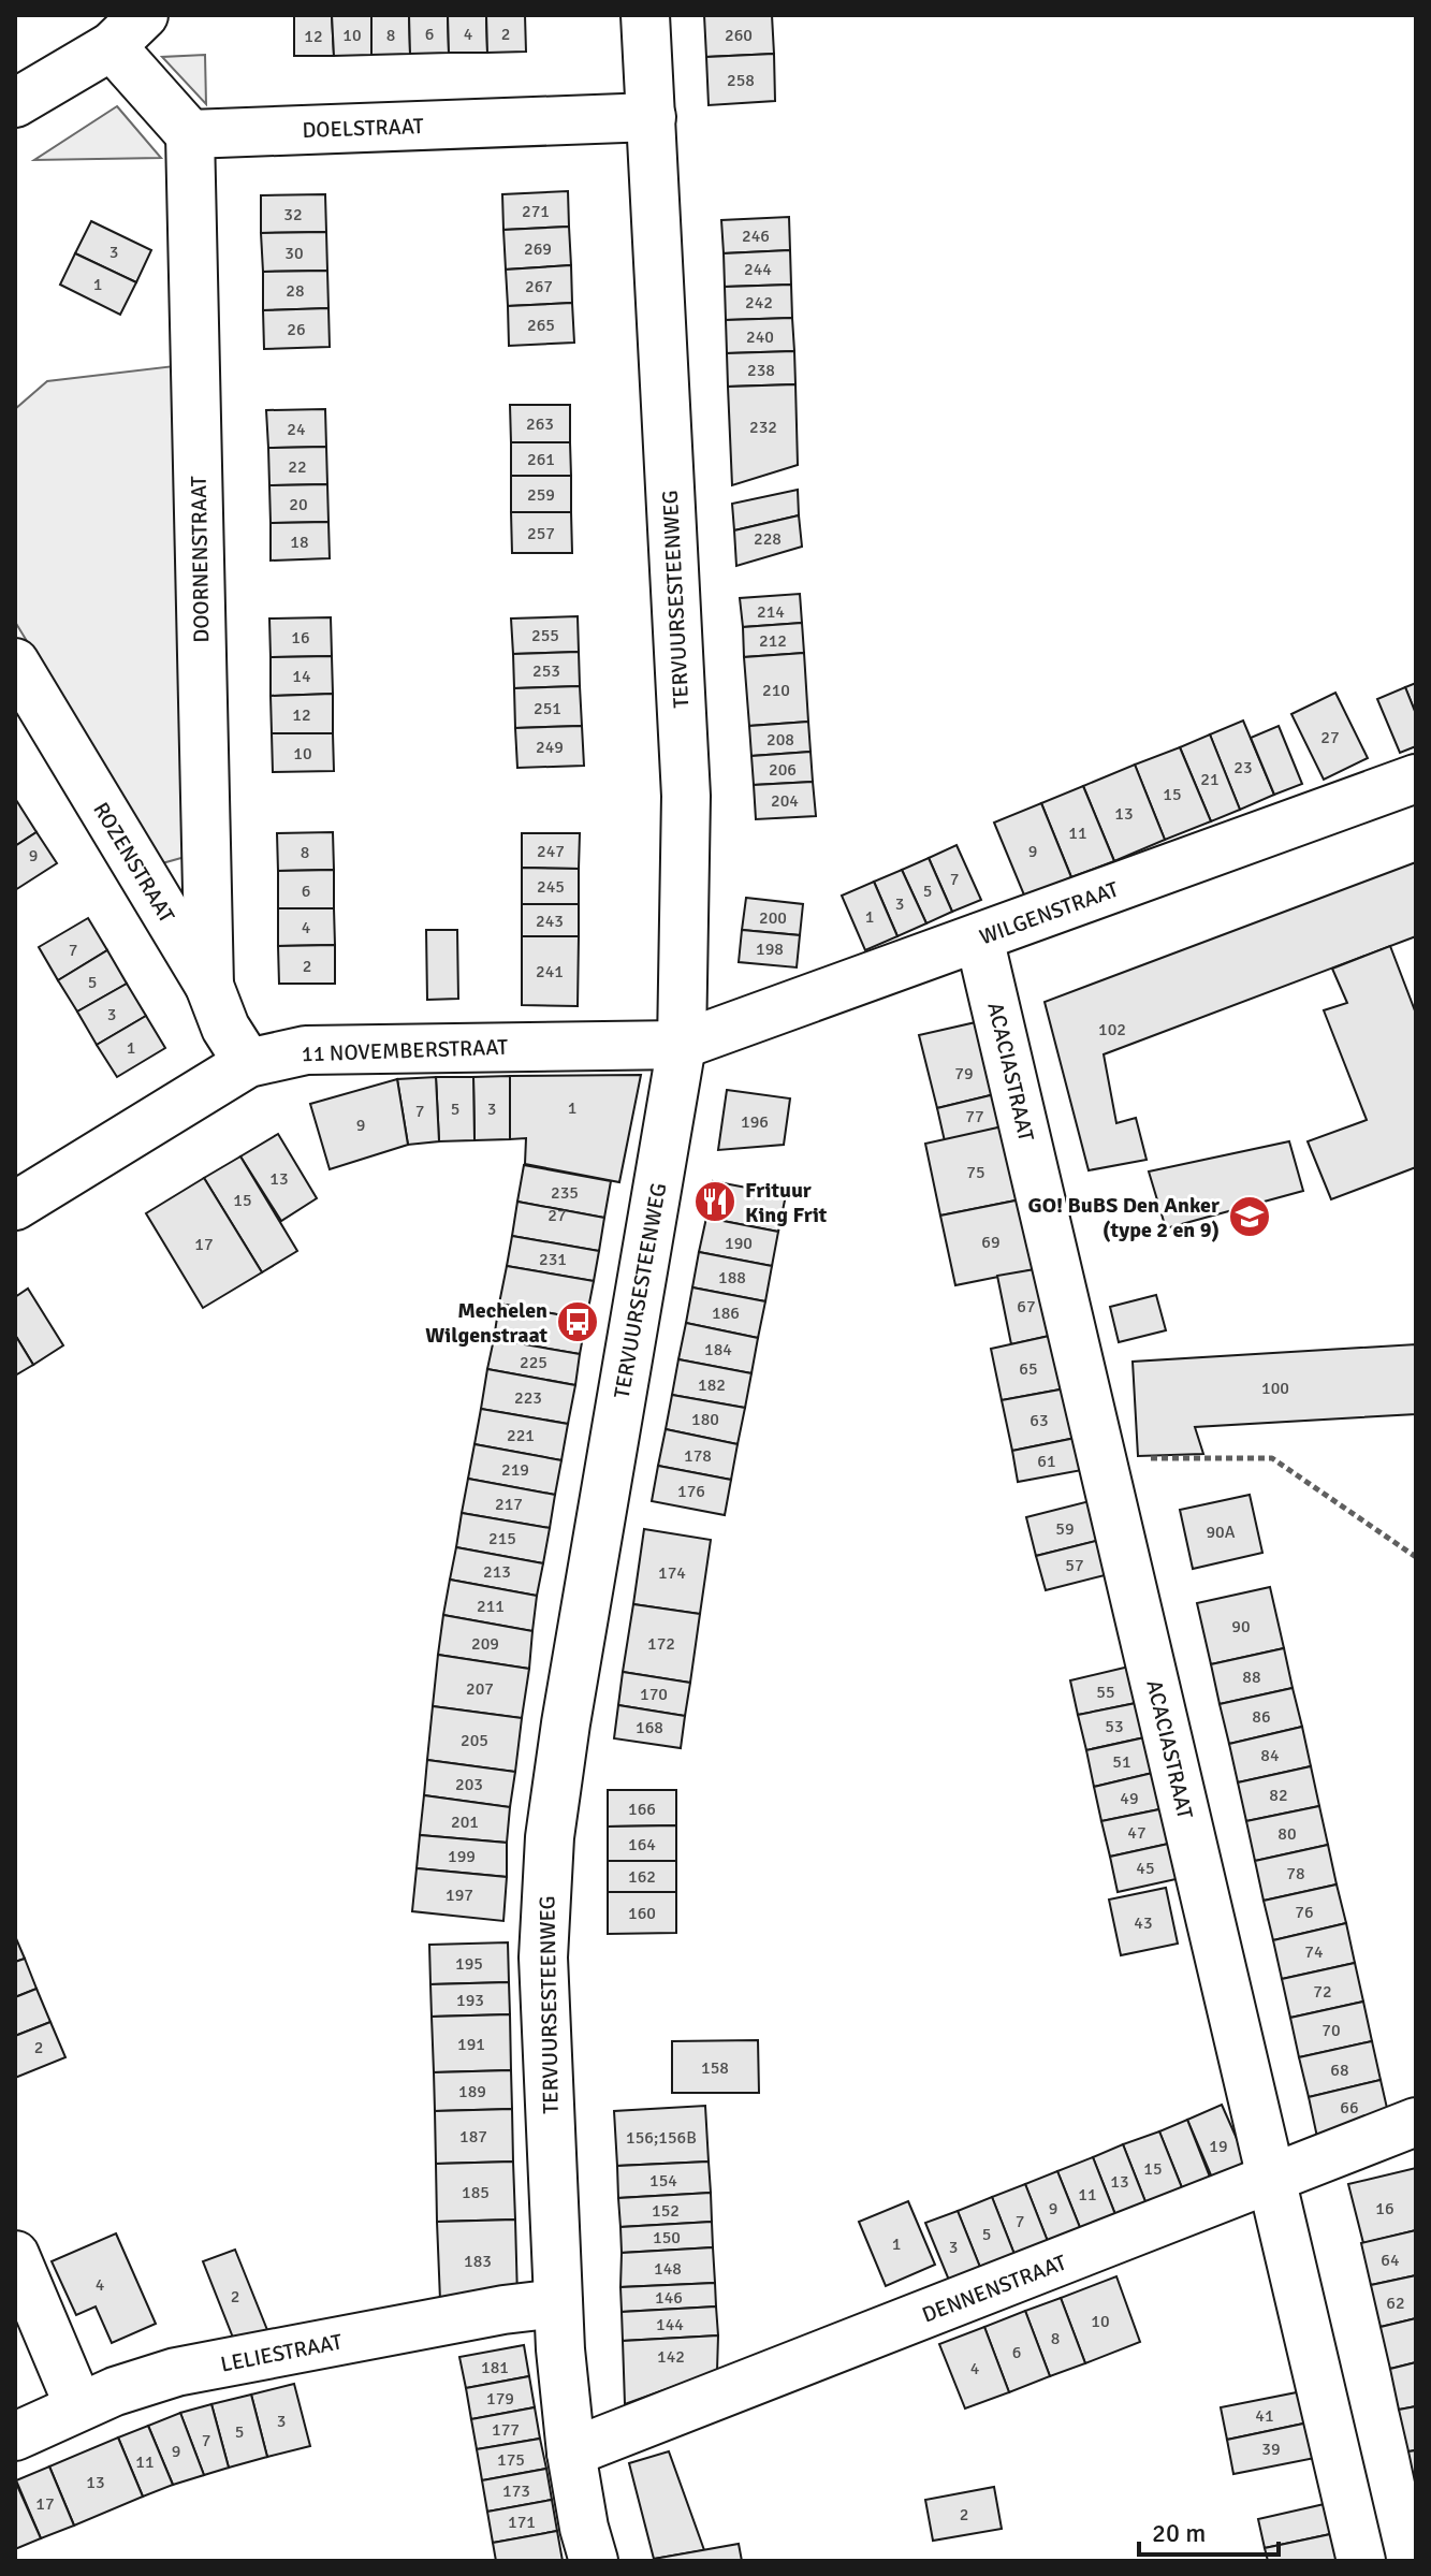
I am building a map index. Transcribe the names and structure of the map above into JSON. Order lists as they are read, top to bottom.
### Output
{
  "streets": {
    "street": [
      "DOELSTRAAT",
      "DOORNENSTRAAT",
      "TERVUURSESTEENWEG",
      "ROZENSTRAAT",
      "WILGENSTRAAT",
      "11 NOVEMBERSTRAAT",
      "ACACIASTRAAT",
      "DENNENSTRAAT",
      "LELIESTRAAT"
    ]
  },
  "crossings": [
    ["DOELSTRAAT", "DOORNENSTRAAT"],
    ["DOELSTRAAT", "TERVUURSESTEENWEG"],
    ["DOORNENSTRAAT", "ROZENSTRAAT"],
    ["TERVUURSESTEENWEG", "WILGENSTRAAT"],
    ["TERVUURSESTEENWEG", "11 NOVEMBERSTRAAT"],
    ["TERVUURSESTEENWEG", "DENNENSTRAAT"],
    ["TERVUURSESTEENWEG", "LELIESTRAAT"],
    ["ROZENSTRAAT", "11 NOVEMBERSTRAAT"],
    ["WILGENSTRAAT", "11 NOVEMBERSTRAAT"],
    ["WILGENSTRAAT", "ACACIASTRAAT"],
    ["ACACIASTRAAT", "DENNENSTRAAT"]
  ],
  "places": {
    "restaurant": ["Frituur King Frit"],
    "school or university": ["GO! BuBS Den Anker (type 2 en 9)"],
    "bus stop": ["Mechelen Wilgenstraat"]
  },
  "house_numbers": [
    "6",
    "4",
    "2",
    "10",
    "8",
    "260",
    "12",
    "258",
    "271",
    "32",
    "246",
    "269",
    "3",
    "30",
    "244",
    "1",
    "267",
    "28",
    "242",
    "265",
    "26",
    "240",
    "238",
    "263",
    "232",
    "24",
    "261",
    "22",
    "259",
    "20",
    "257",
    "228",
    "18",
    "214",
    "255",
    "16",
    "212",
    "253",
    "14",
    "210",
    "251",
    "12",
    "27",
    "208",
    "249",
    "10",
    "23",
    "206",
    "21",
    "15",
    "204",
    "13",
    "11",
    "247",
    "9",
    "8",
    "9",
    "7",
    "245",
    "6",
    "5",
    "3",
    "1",
    "200",
    "243",
    "4",
    "198",
    "7",
    "2",
    "241",
    "5",
    "3",
    "102",
    "1",
    "79",
    "1",
    "5",
    "3",
    "7",
    "77",
    "196",
    "9",
    "75",
    "13",
    "235",
    "15",
    "27",
    "69",
    "190",
    "17",
    "231",
    "188",
    "67",
    "186",
    "184",
    "225",
    "65",
    "182",
    "100",
    "223",
    "180",
    "63",
    "221",
    "178",
    "61",
    "219",
    "176",
    "217",
    "59",
    "90A",
    "215",
    "57",
    "213",
    "174",
    "211",
    "90",
    "209",
    "172",
    "88",
    "207",
    "55",
    "170",
    "86",
    "53",
    "168",
    "205",
    "84",
    "51",
    "203",
    "82",
    "49",
    "166",
    "201",
    "47",
    "80",
    "164",
    "199",
    "45",
    "78",
    "162",
    "197",
    "76",
    "160",
    "43",
    "74",
    "195",
    "72",
    "193",
    "70",
    "191",
    "2",
    "158",
    "68",
    "189",
    "66",
    "187",
    "156;156B",
    "19",
    "15",
    "154",
    "13",
    "185",
    "11",
    "9",
    "16",
    "152",
    "7",
    "5",
    "150",
    "1",
    "3",
    "64",
    "183",
    "148",
    "4",
    "2",
    "146",
    "62",
    "10",
    "144",
    "8",
    "6",
    "142",
    "181",
    "4",
    "179",
    "41",
    "3",
    "177",
    "5",
    "7",
    "39",
    "9",
    "175",
    "11",
    "13",
    "173",
    "17",
    "2",
    "171"
  ],
  "scale_bar": "20 m"
}
